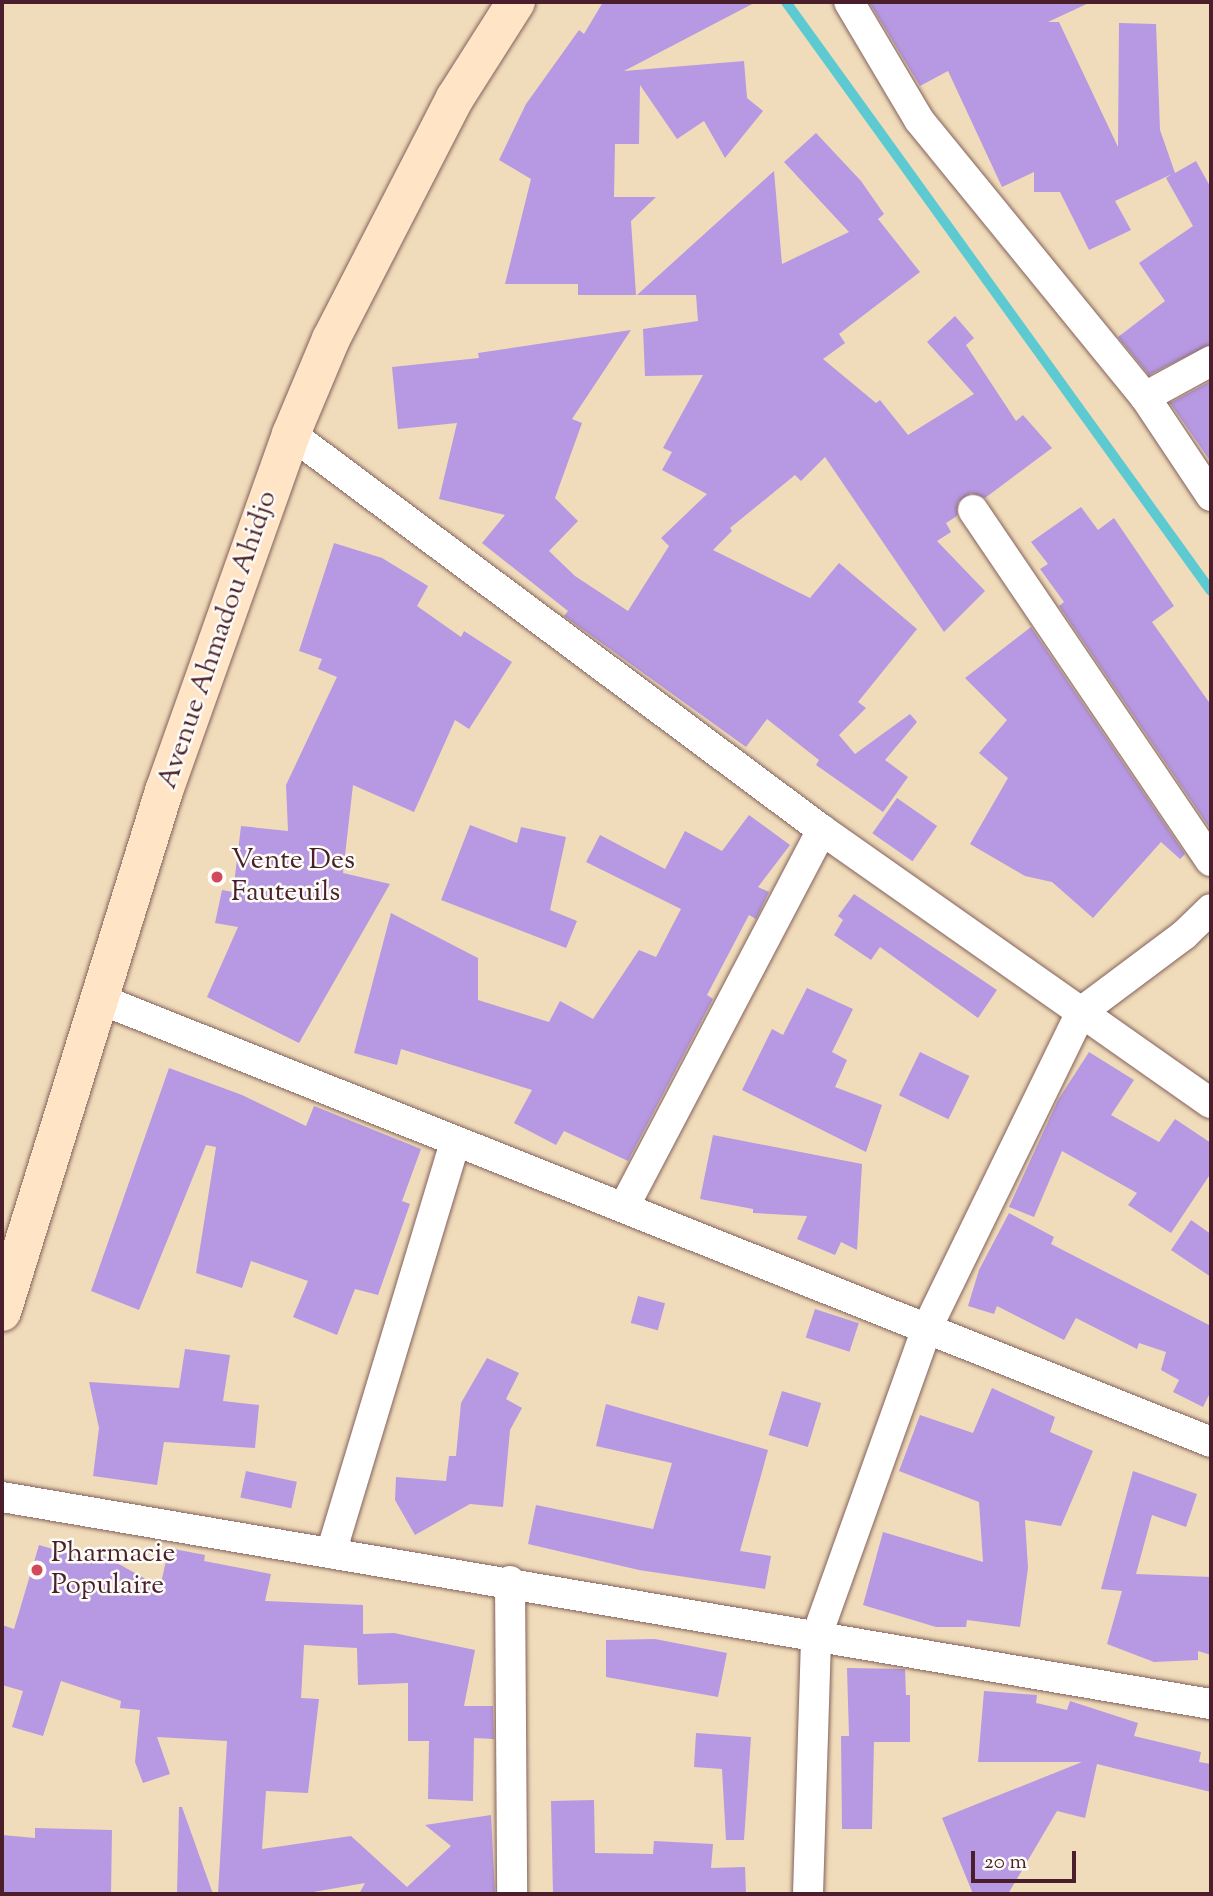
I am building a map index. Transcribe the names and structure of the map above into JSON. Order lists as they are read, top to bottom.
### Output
{
  "streets": {
    "main road": ["Avenue Ahmadou Ahidjo"]
  },
  "places": ["Vente Des Fauteuils", "Pharmacie Populaire"],
  "scale_bar": "20 m"
}
